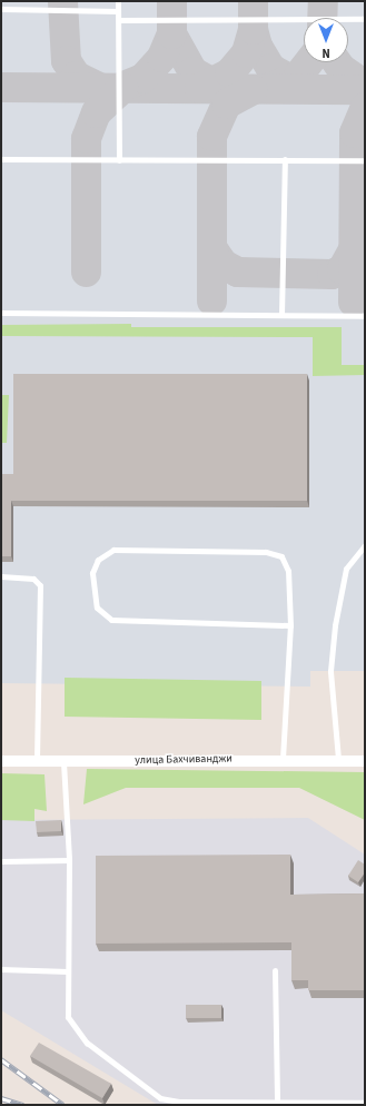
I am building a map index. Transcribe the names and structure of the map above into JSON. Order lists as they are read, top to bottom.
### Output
{
  "streets": {
    "street": ["улица Бахчиванджи"]
  },
  "north": "bottom"
}
